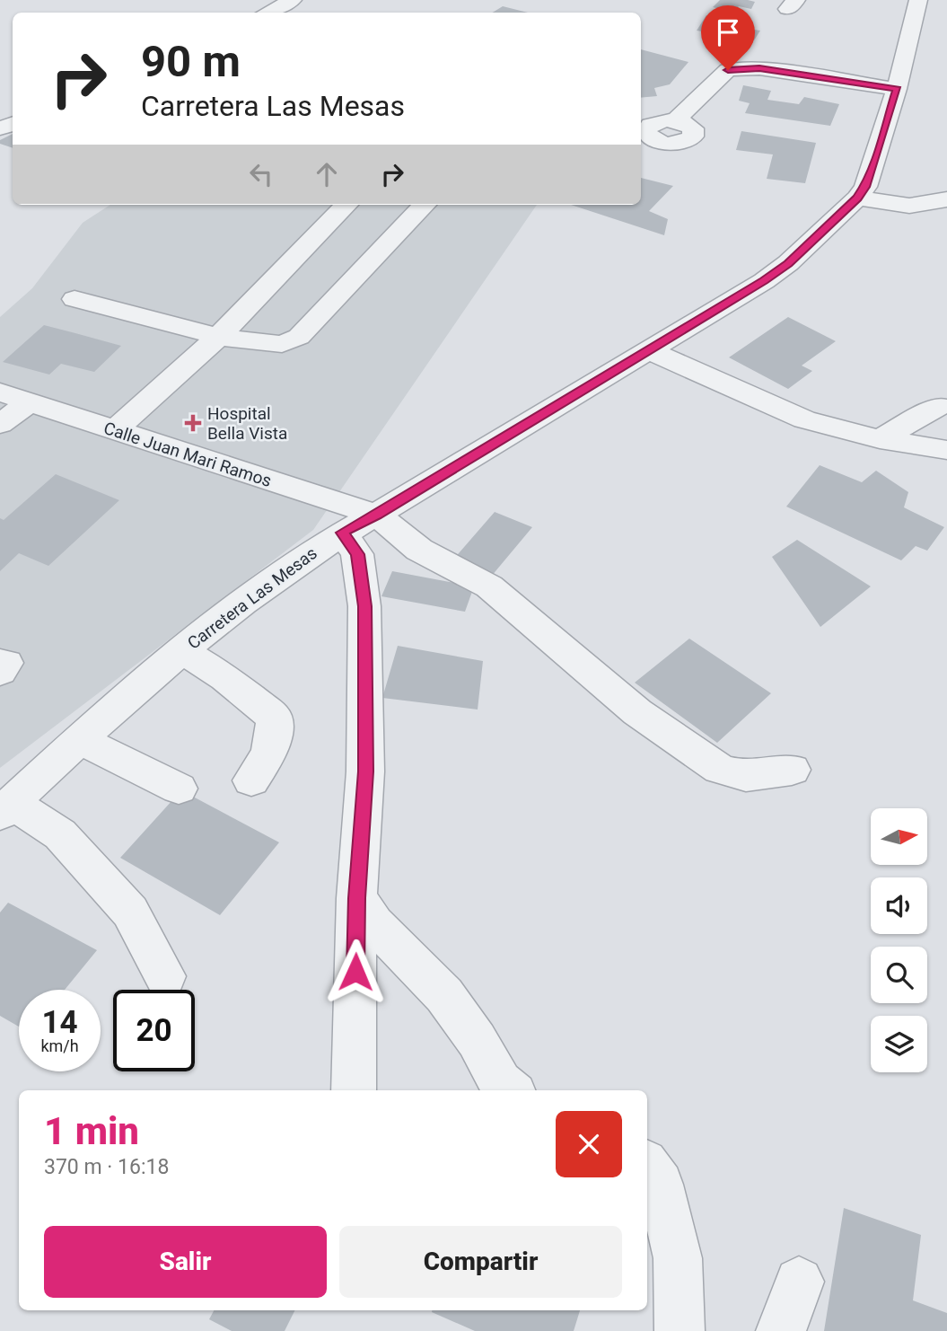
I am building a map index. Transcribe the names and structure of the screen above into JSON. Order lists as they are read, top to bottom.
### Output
{
  "streets": {
    "street": ["Calle Juan Mari Ramos", "Carretera Las Mesas"]
  },
  "crossings": [
    ["Calle Juan Mari Ramos", "Carretera Las Mesas"]
  ],
  "places": {
    "health": ["Hospital Bella Vista"]
  },
  "north": "right",
  "page": {
    "turn": ["90 m", "Carretera Las Mesas"],
    "speed": "14 km/h",
    "limit": "20",
    "heading": ["1 min", "370 m · 16:18"],
    "buttons": ["Salir", "Compartir"]
  }
}
